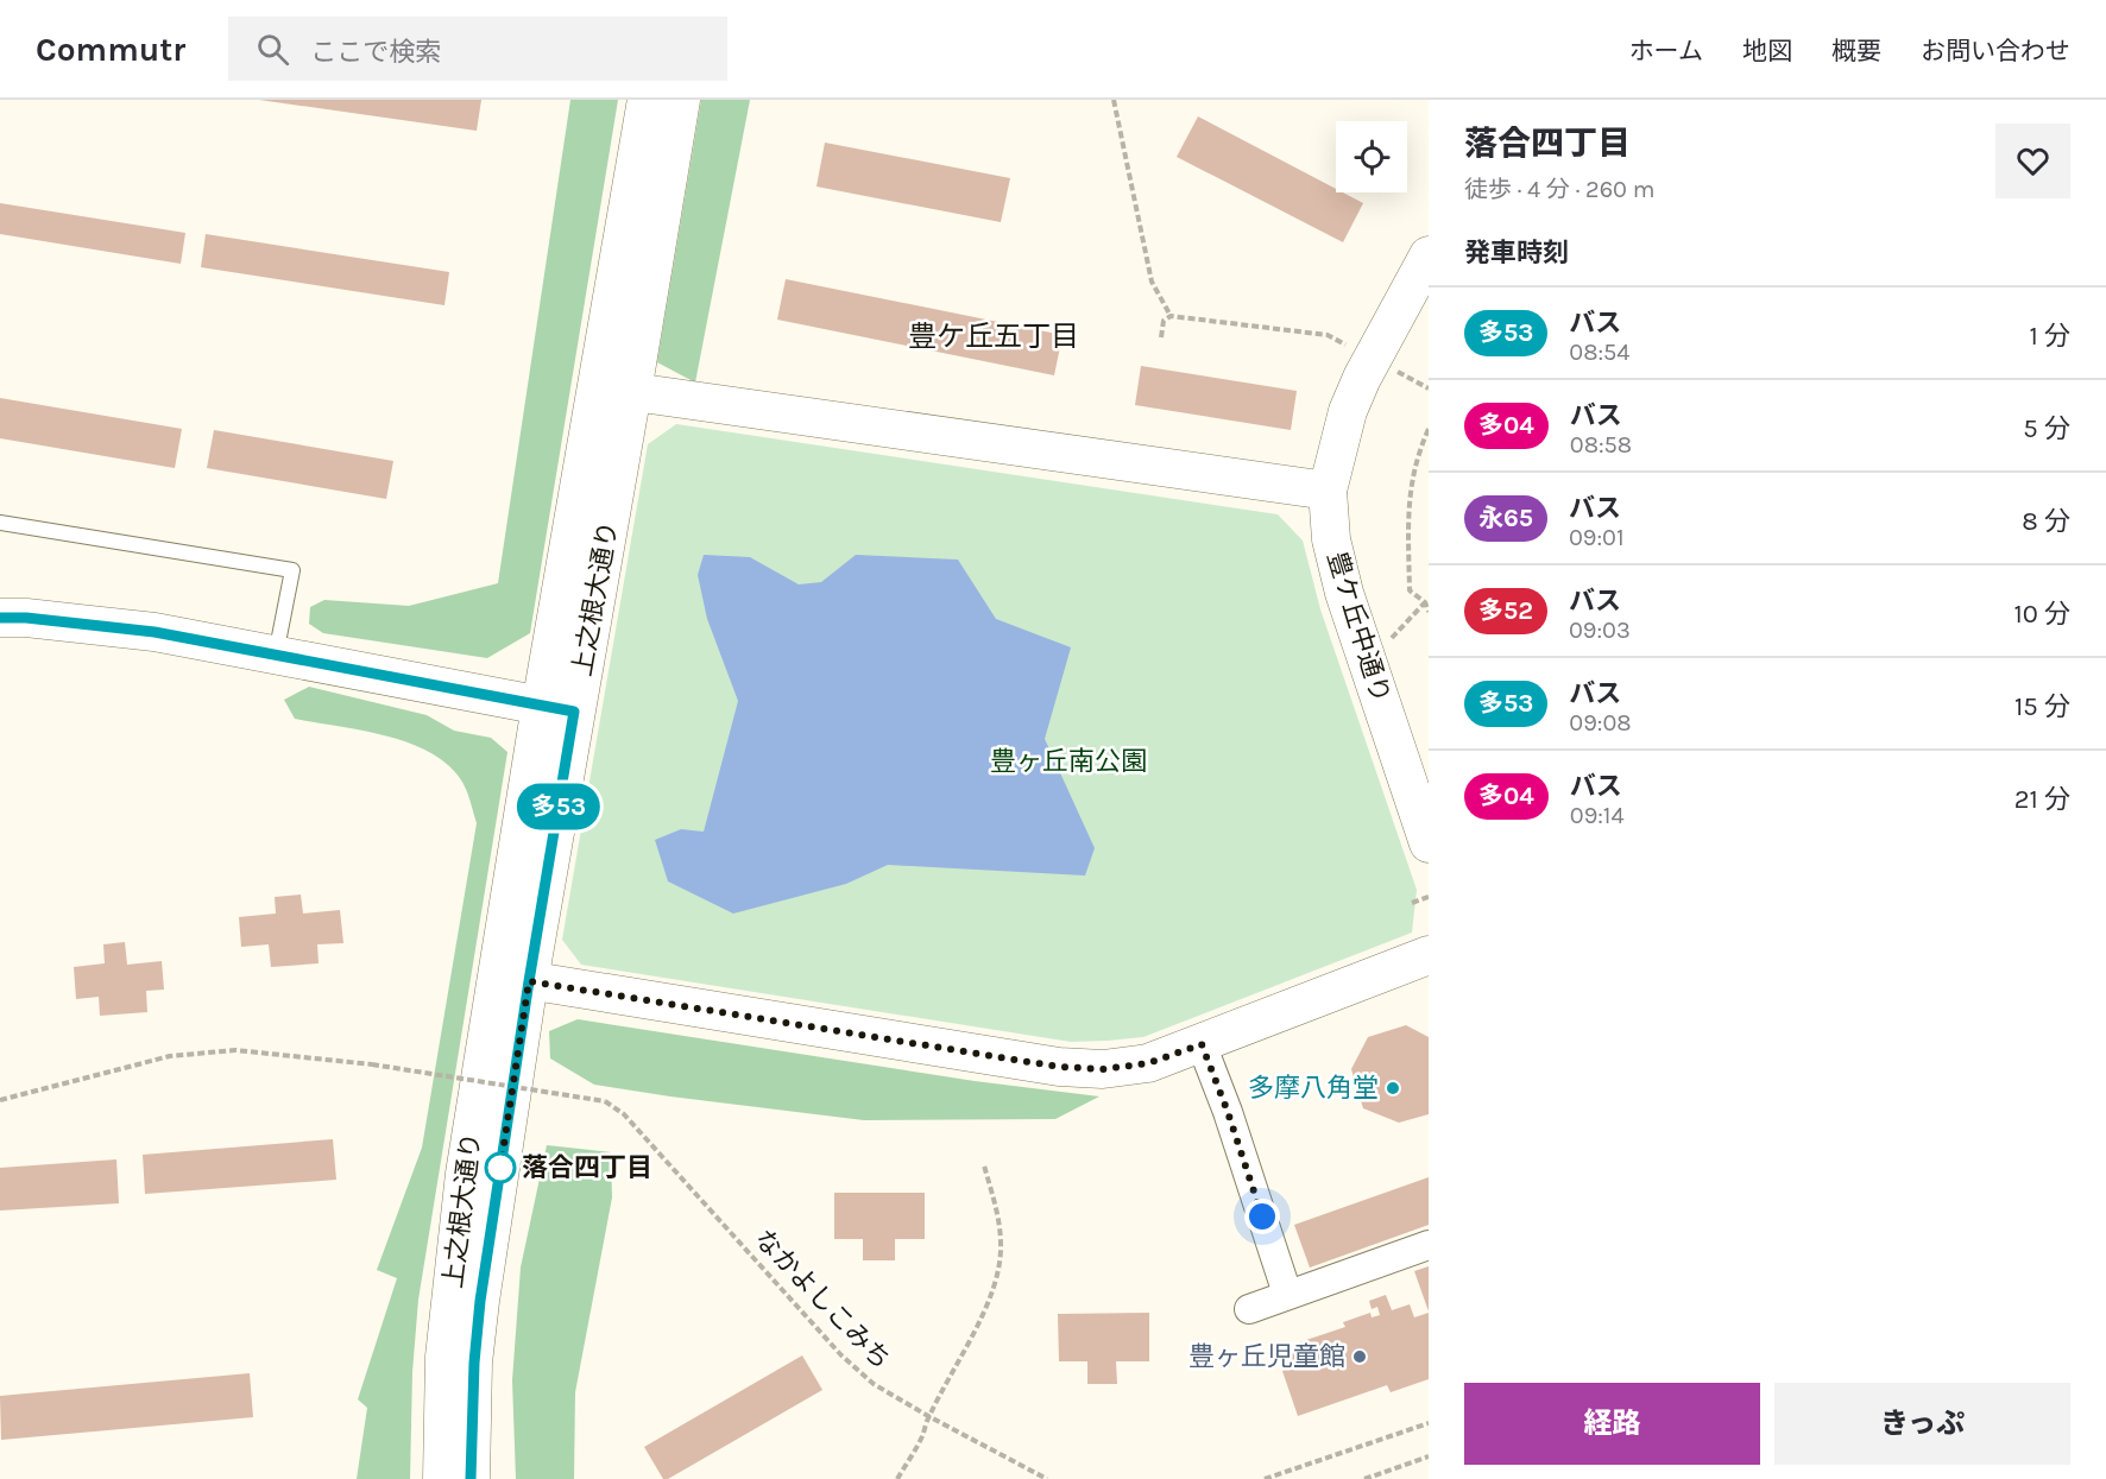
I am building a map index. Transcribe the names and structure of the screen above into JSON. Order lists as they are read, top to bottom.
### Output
{
  "streets": {
    "street": ["上之根大通り", "豊ケ丘中通り"],
    "path": ["なかよしこみち"]
  },
  "districts": ["豊ケ丘五丁目"],
  "parks": ["豊ヶ丘南公園"],
  "places": ["多摩八角堂", "落合四丁目", "豊ヶ丘児童館"],
  "lines": ["bus line 多53"],
  "page": {
    "header": "Commutr",
    "search": "ここで検索",
    "nav": [
      "ホーム",
      "地図",
      "概要",
      "お問い合わせ"
    ],
    "on_map": "多53",
    "heading": [
      ["落合四丁目", "徒歩 · 4 分 · 260 m"],
      "発車時刻"
    ],
    "list": [
      {
        "mark": "多53",
        "name": "バス",
        "note": "08:54",
        "value": "1 分"
      },
      {
        "mark": "多04",
        "name": "バス",
        "note": "08:58",
        "value": "5 分"
      },
      {
        "mark": "永65",
        "name": "バス",
        "note": "09:01",
        "value": "8 分"
      },
      {
        "mark": "多52",
        "name": "バス",
        "note": "09:03",
        "value": "10 分"
      },
      {
        "mark": "多53",
        "name": "バス",
        "note": "09:08",
        "value": "15 分"
      },
      {
        "mark": "多04",
        "name": "バス",
        "note": "09:14",
        "value": "21 分"
      }
    ],
    "buttons": ["経路", "きっぷ"]
  }
}
